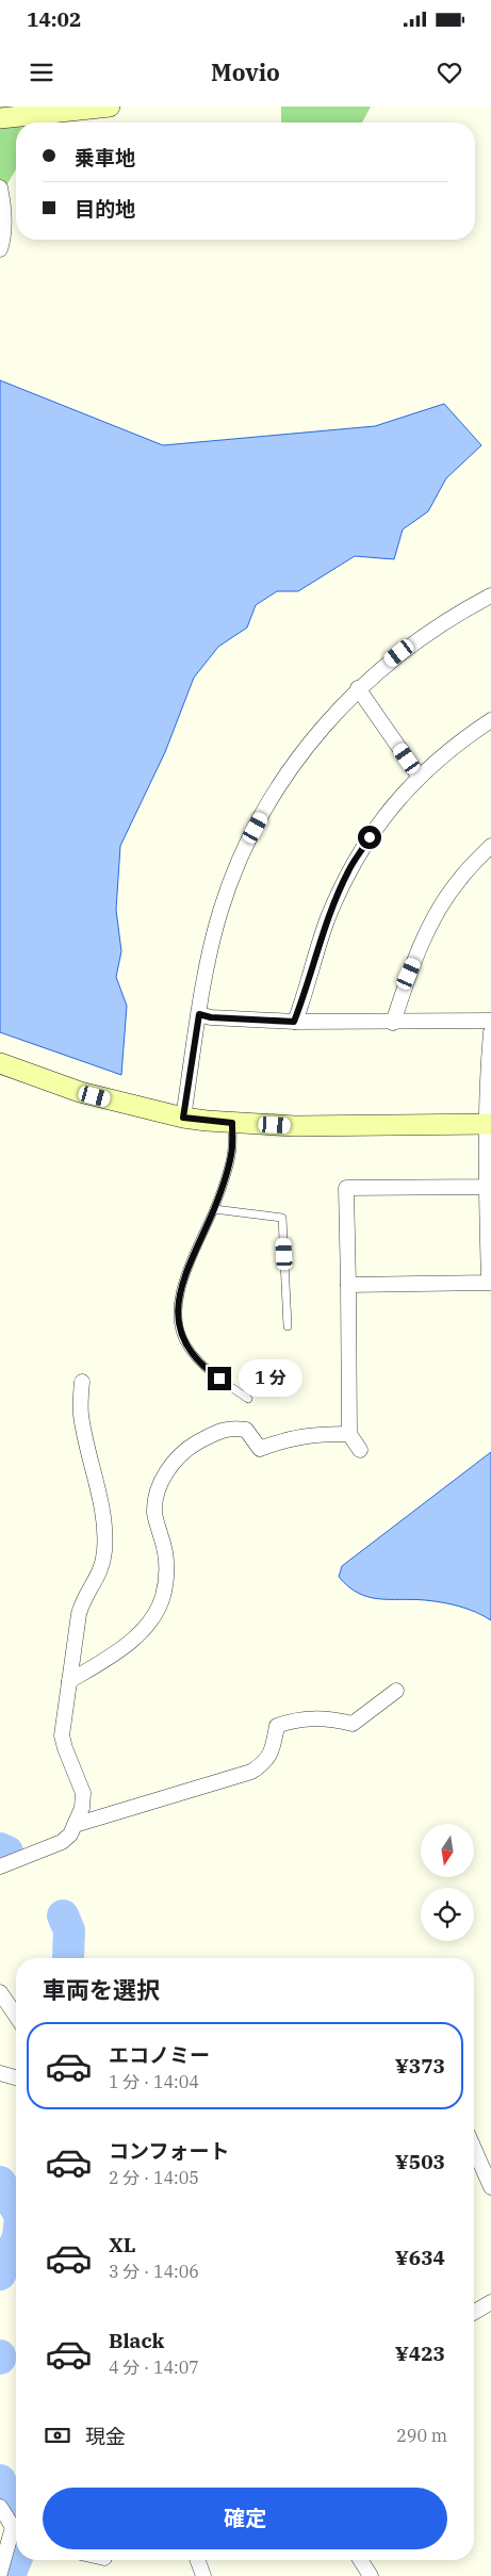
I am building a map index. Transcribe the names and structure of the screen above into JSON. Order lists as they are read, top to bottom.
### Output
{
  "north": "bottom",
  "page": {
    "status": "14:02",
    "header": "Movio",
    "banner": ["乗車地", "目的地"],
    "bubble": "1 分",
    "heading": "車両を選択",
    "list": [
      {
        "name": "エコノミー",
        "note": "1 分 · 14:04",
        "value": "¥373"
      },
      {
        "name": "コンフォート",
        "note": "2 分 · 14:05",
        "value": "¥503"
      },
      {
        "name": "XL",
        "note": "3 分 · 14:06",
        "value": "¥634"
      },
      {
        "name": "Black",
        "note": "4 分 · 14:07",
        "value": "¥423"
      }
    ],
    "pay": ["現金", "290 m"],
    "buttons": "確定"
  }
}
